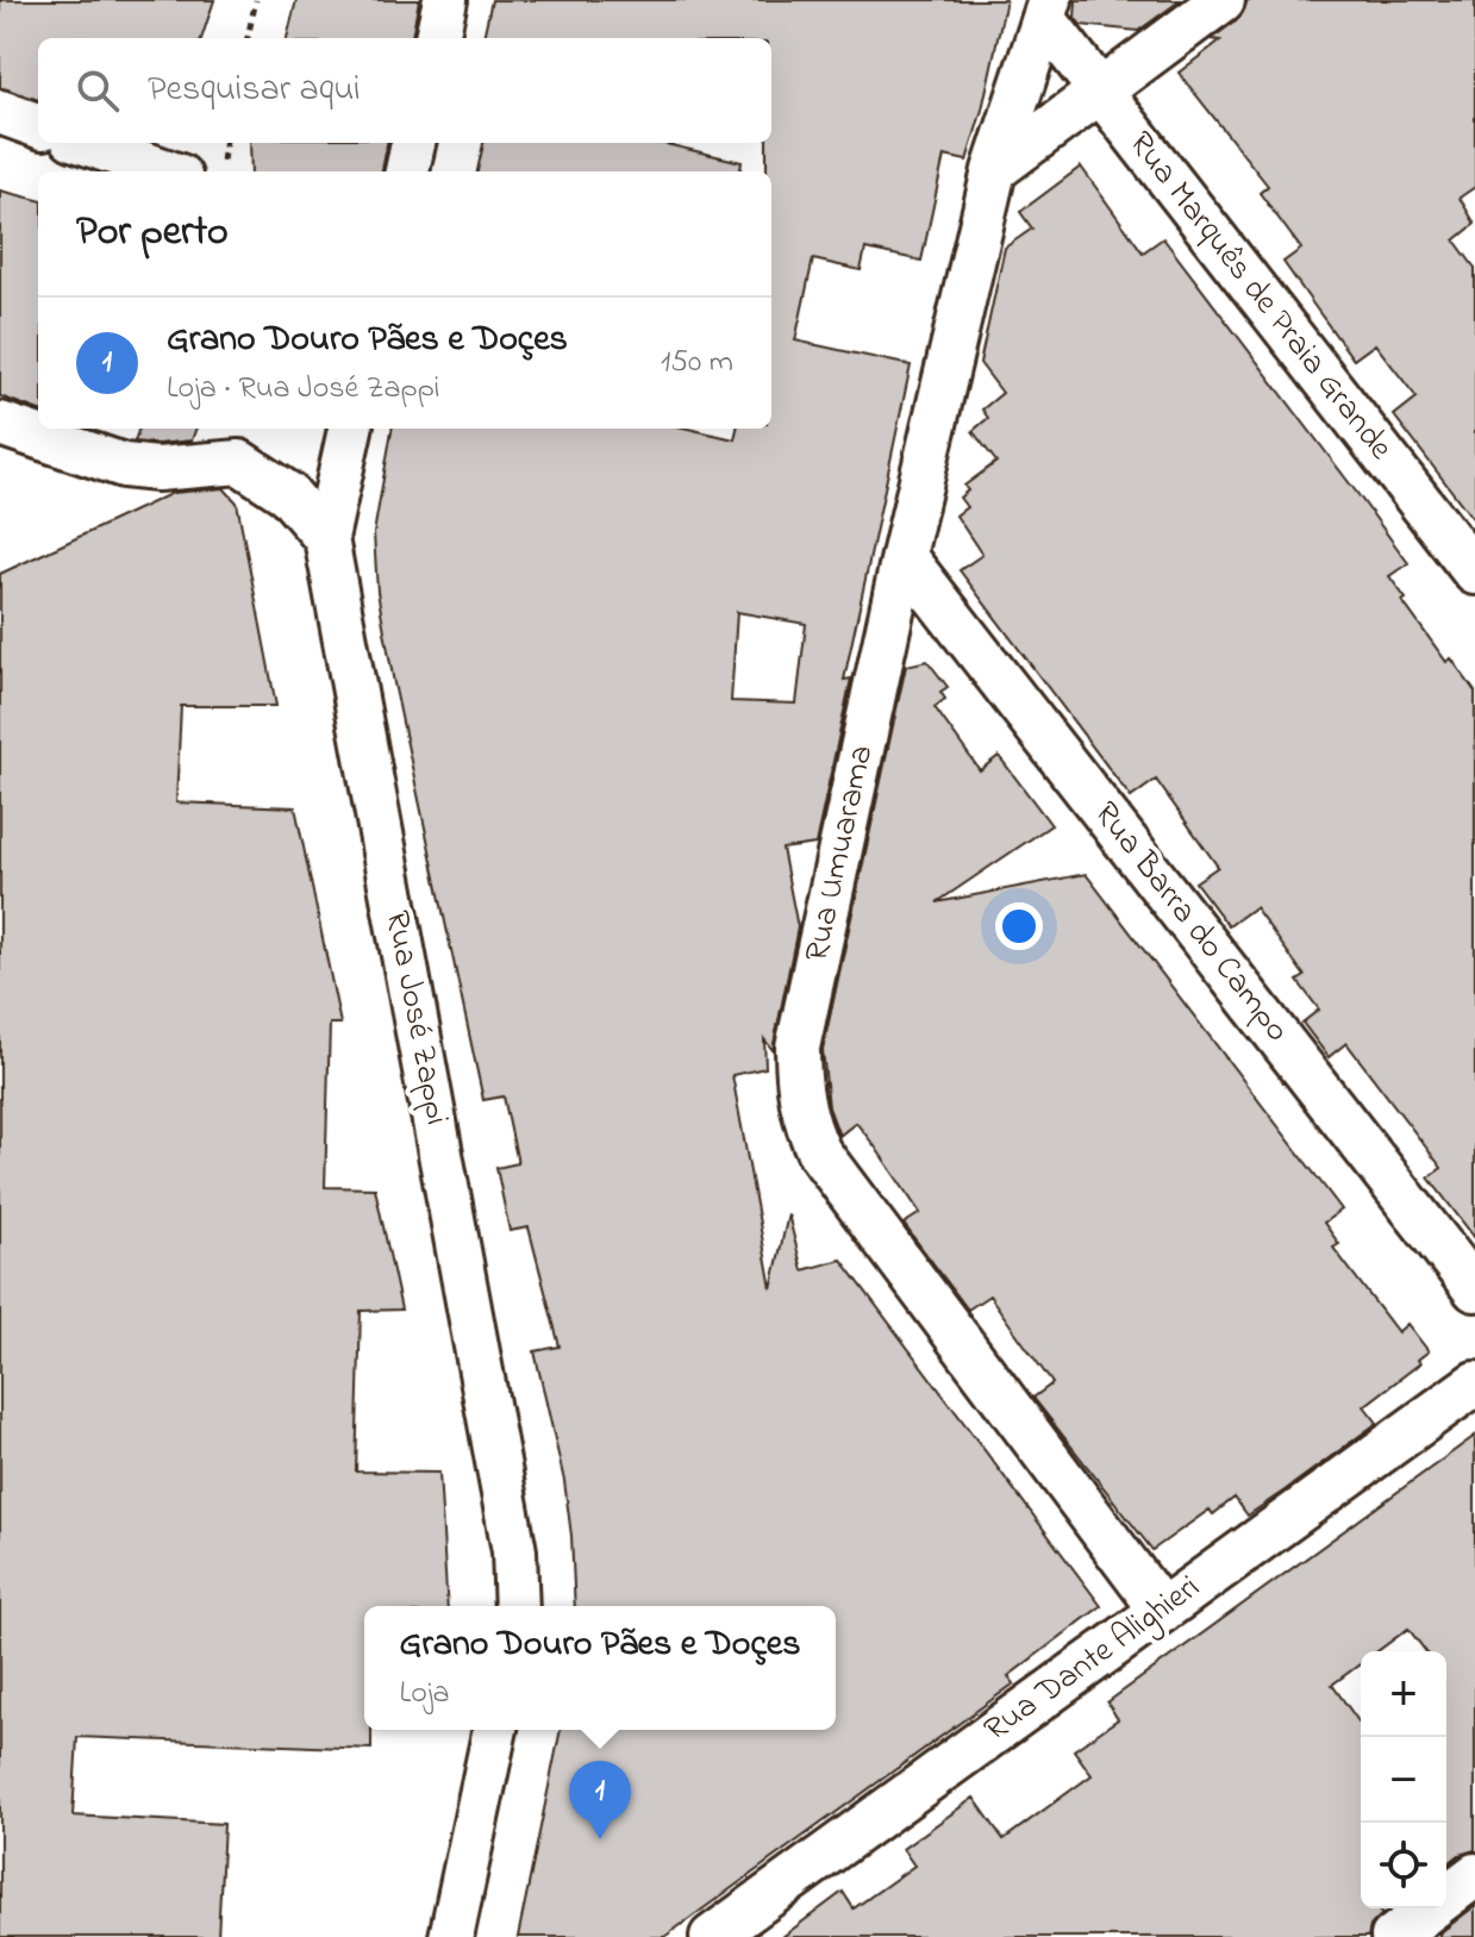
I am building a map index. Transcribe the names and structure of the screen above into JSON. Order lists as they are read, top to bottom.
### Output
{
  "streets": {
    "street": [
      "Rua Marquês de Praia Grande",
      "Rua Umuarama",
      "Rua Barra do Campo",
      "Rua José Zappi",
      "Rua Dante Alighieri"
    ]
  },
  "crossings": [
    ["Rua Marquês de Praia Grande", "Rua Umuarama"],
    ["Rua Umuarama", "Rua Barra do Campo"],
    ["Rua Umuarama", "Rua Dante Alighieri"]
  ],
  "page": {
    "search": "Pesquisar aqui",
    "heading": "Por perto",
    "list": [
      {
        "mark": "1",
        "name": "Grano Douro Pães e Doçes",
        "note": "Loja · Rua José Zappi",
        "value": "150 m"
      }
    ],
    "popup": ["Grano Douro Pães e Doçes", "Loja"],
    "map_buttons": ["+", "−"],
    "pins": "1"
  }
}
